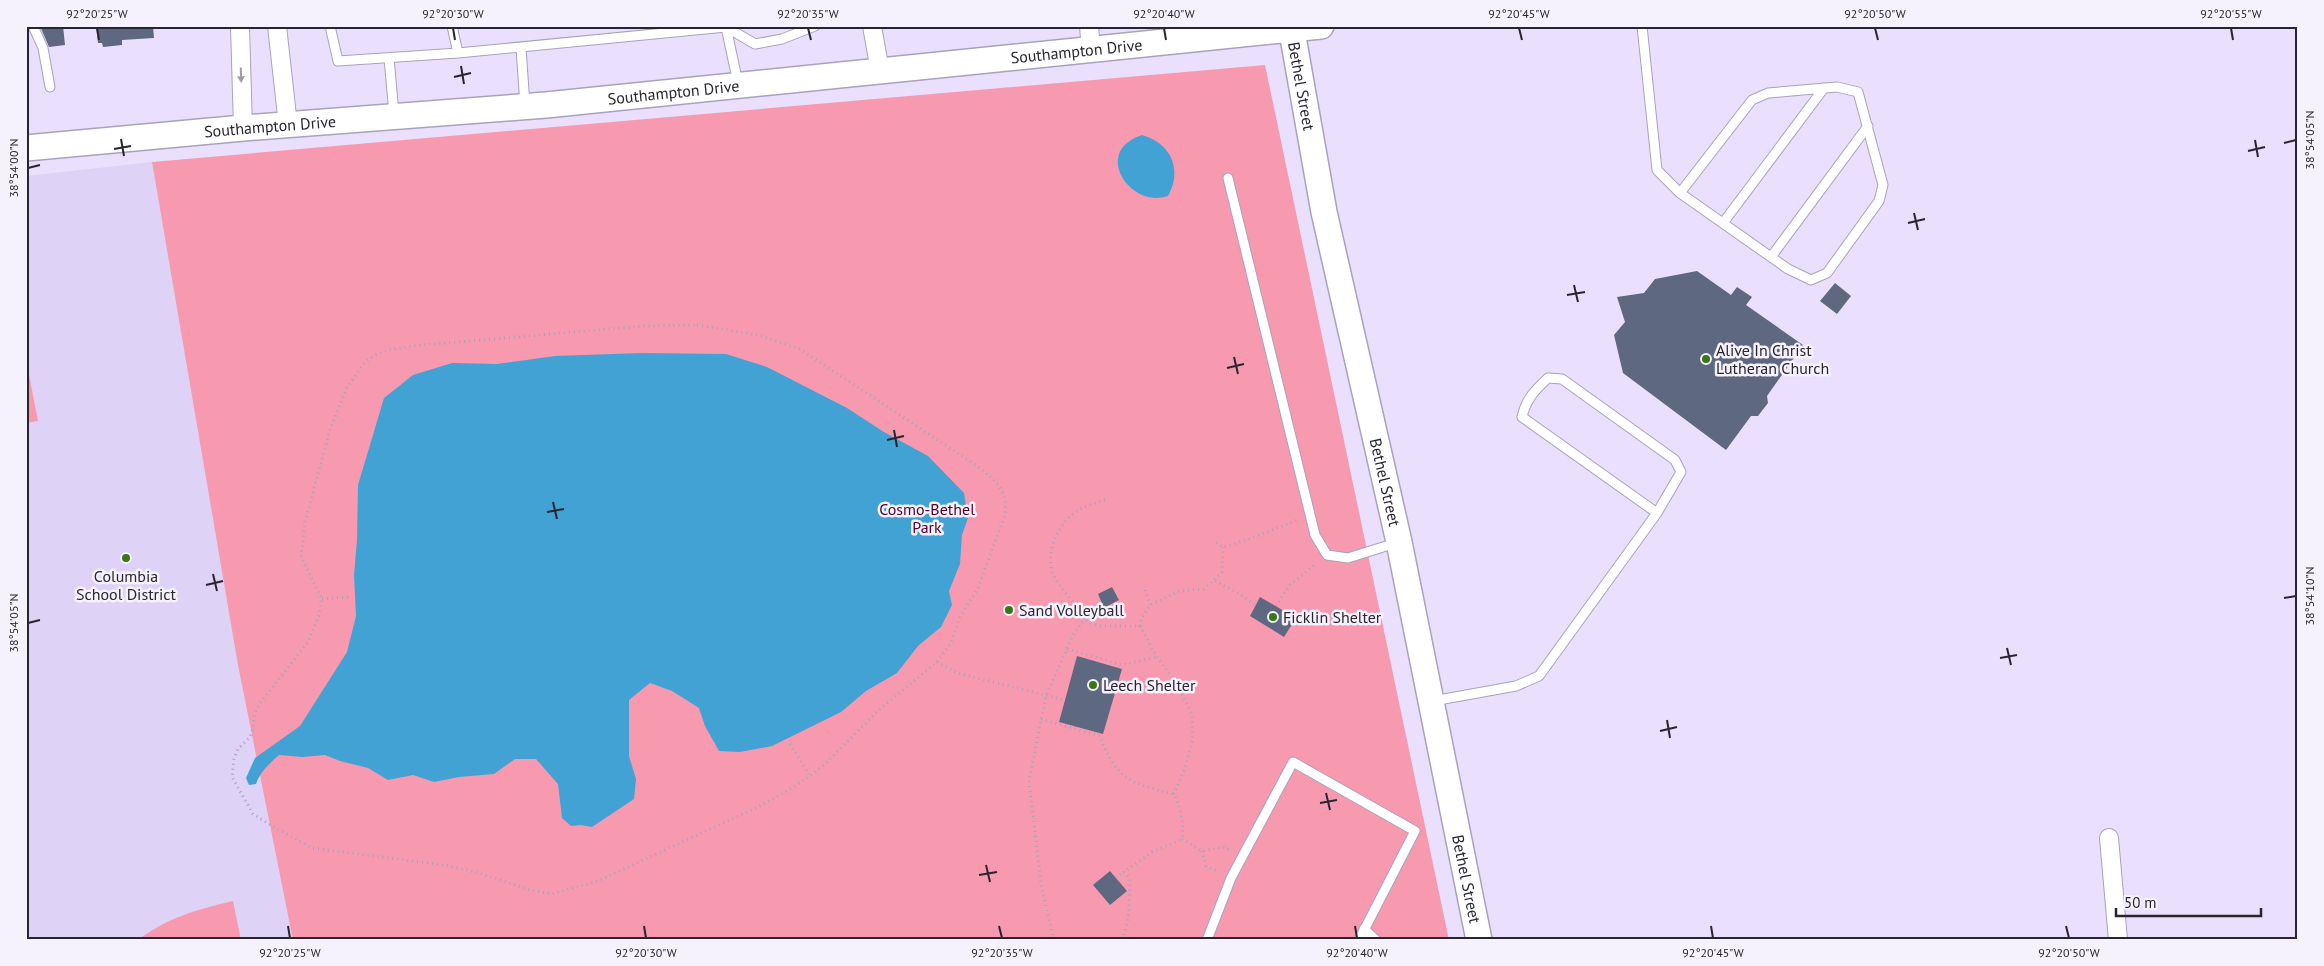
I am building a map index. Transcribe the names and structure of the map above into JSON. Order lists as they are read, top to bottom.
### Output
{
  "streets": {
    "street": ["Southampton Drive", "Bethel Street"]
  },
  "crossings": [
    ["Southampton Drive", "Bethel Street"]
  ],
  "parks": ["Cosmo-Bethel Park"],
  "places": [
    "Alive In Christ Lutheran Church",
    "Columbia School District",
    "Sand Volleyball",
    "Ficklin Shelter",
    "Leech Shelter"
  ],
  "scale_bar": "50 m",
  "coordinates": [
    "92°20'25\"W",
    "92°20'30\"W",
    "92°20'35\"W",
    "92°20'40\"W",
    "92°20'45\"W",
    "92°20'50\"W",
    "92°20'55\"W",
    "38°54'05\"N",
    "38°54'00\"N",
    "38°54'10\"N"
  ]
}
